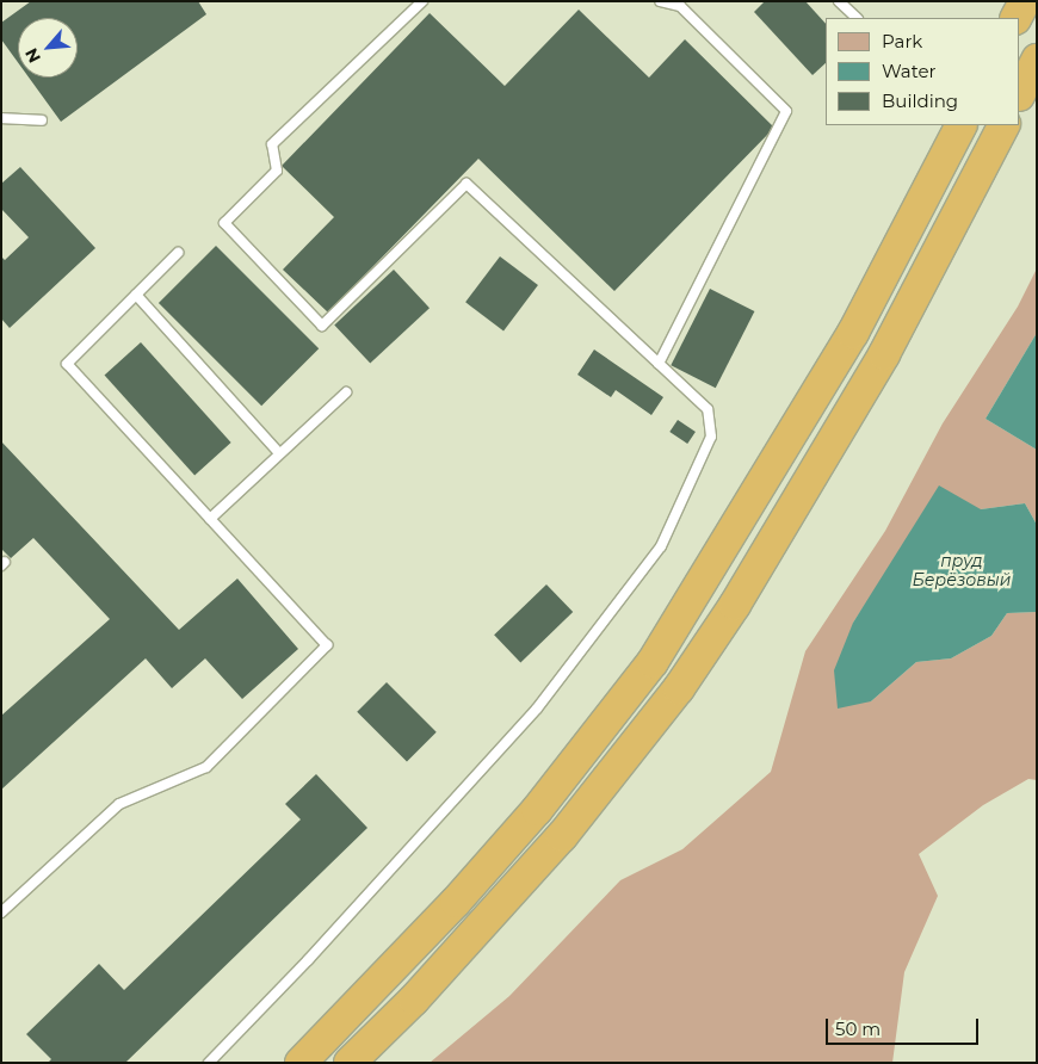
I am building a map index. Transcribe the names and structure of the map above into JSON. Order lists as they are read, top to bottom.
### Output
{
  "water": ["пруд Берёзовый"],
  "legend": ["Park", "Water", "Building"],
  "scale_bar": "50 m",
  "north": "bottom left"
}
